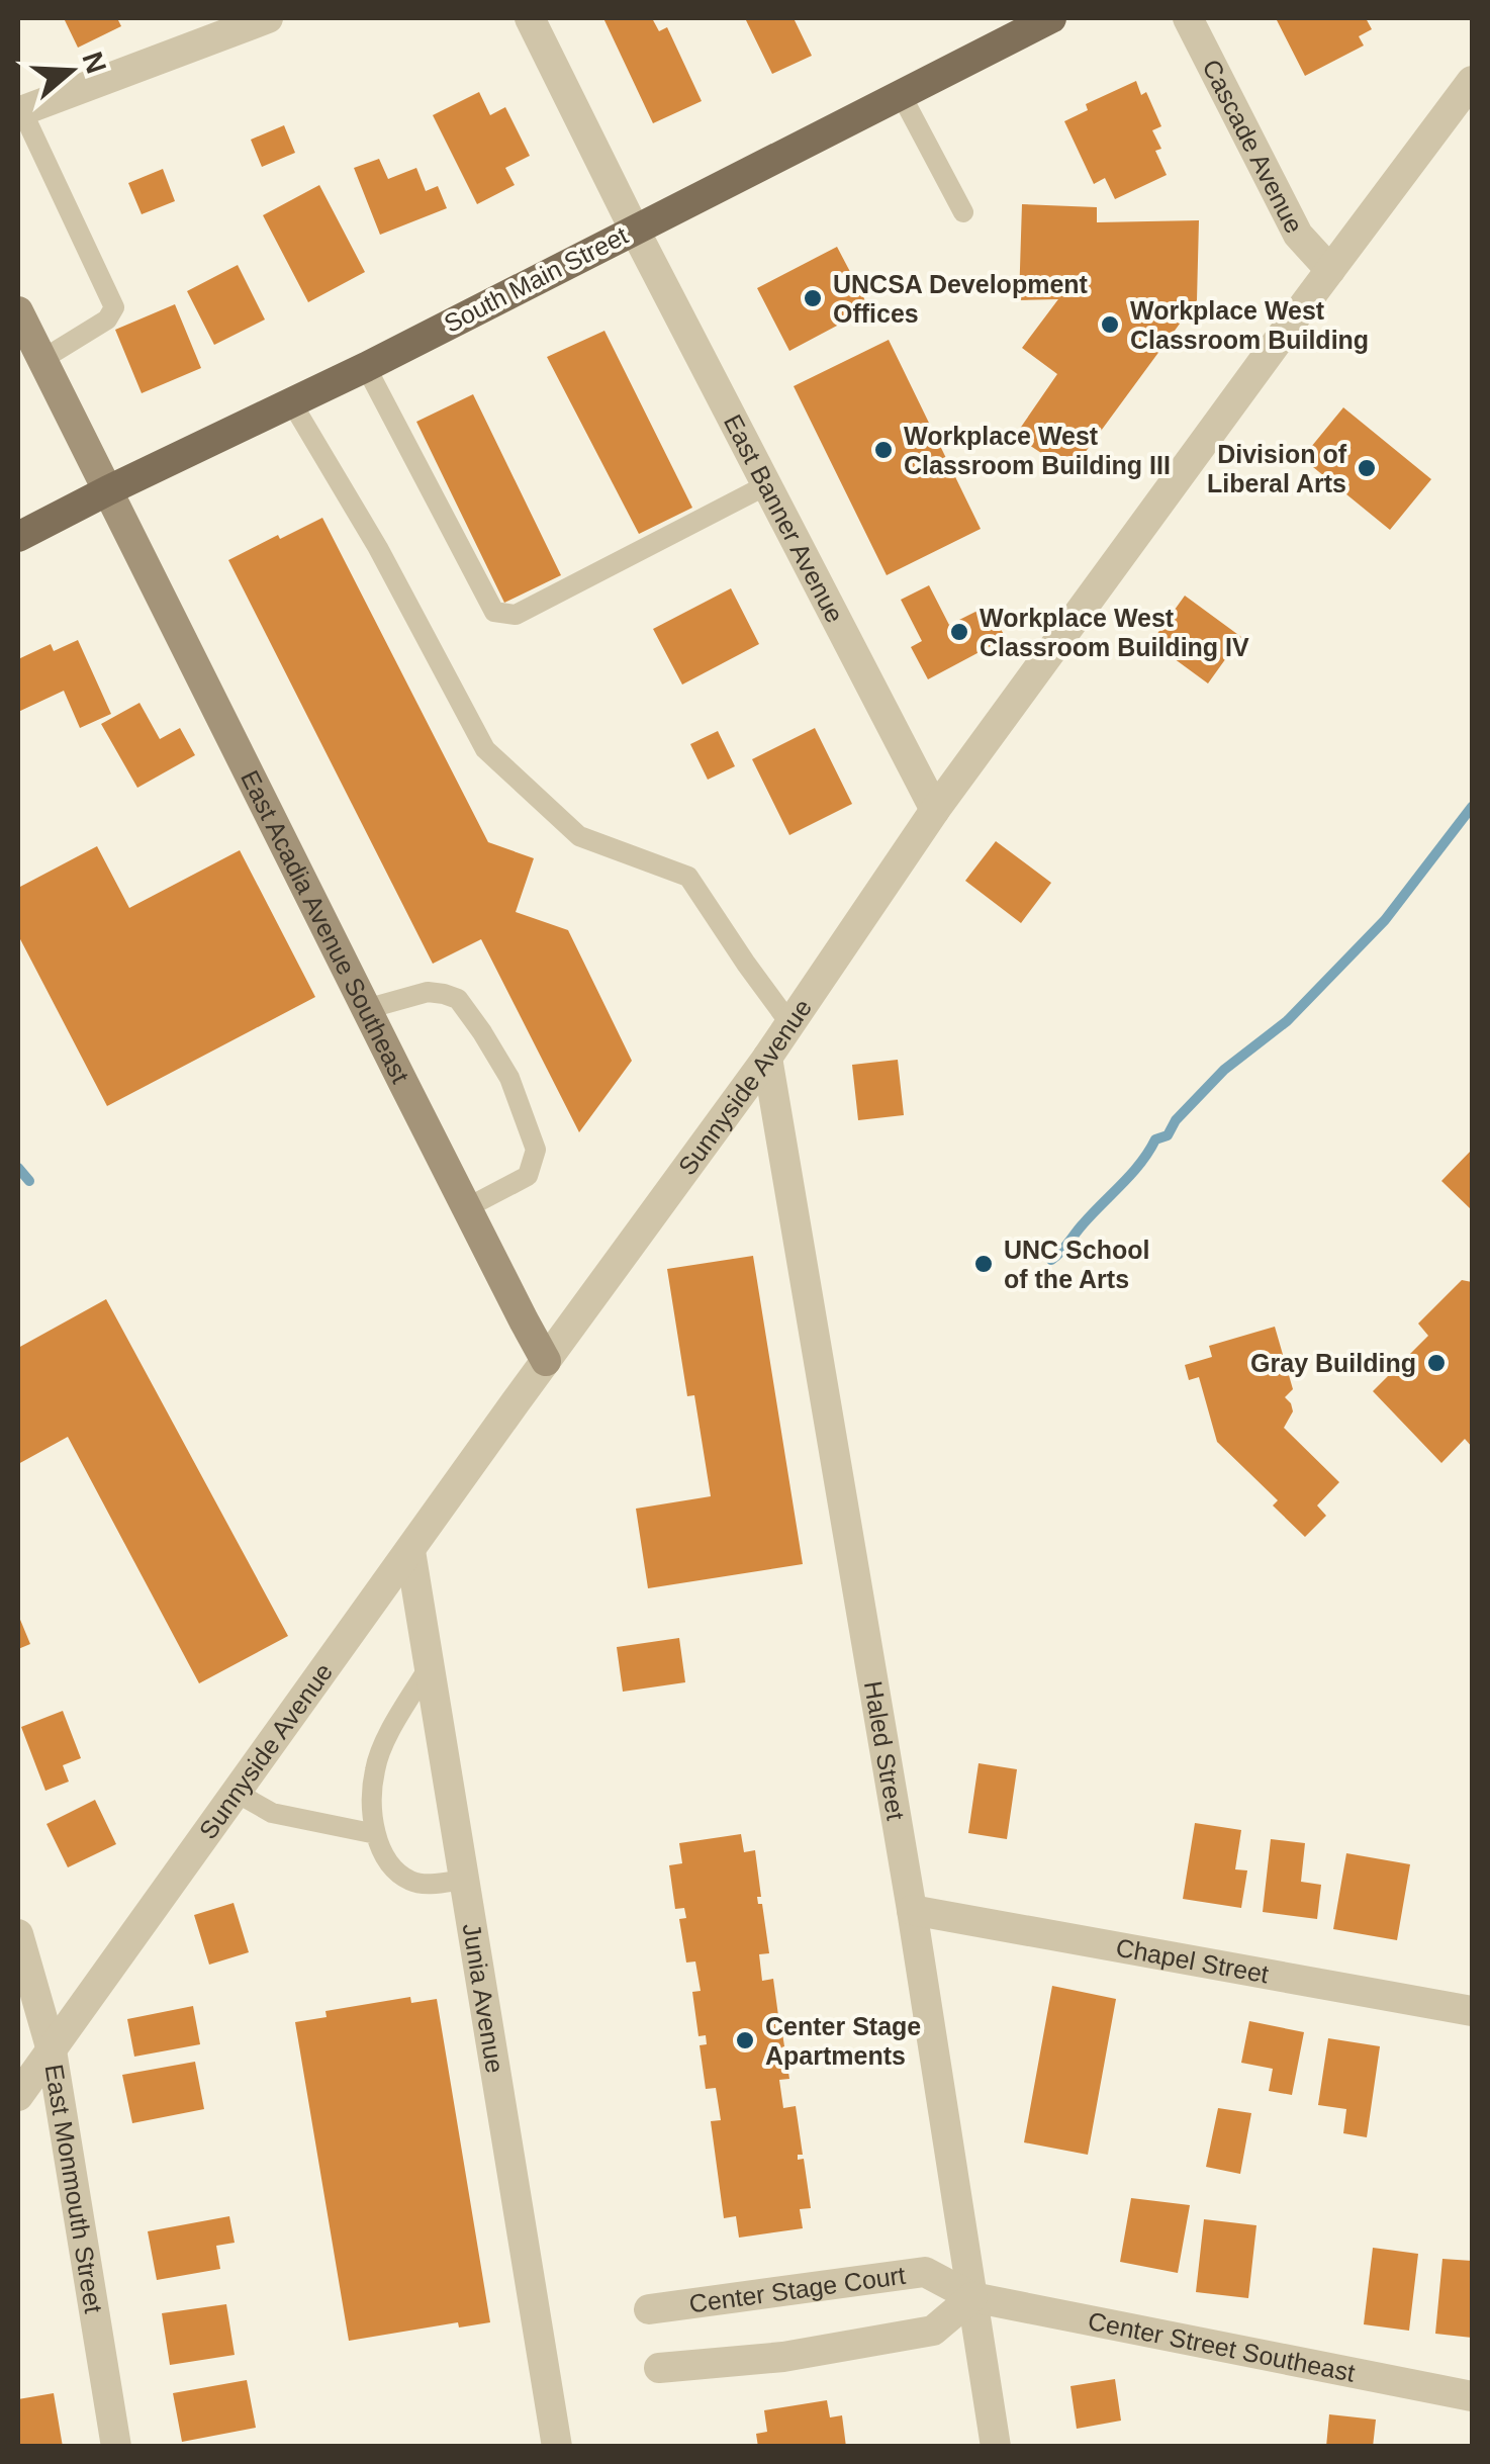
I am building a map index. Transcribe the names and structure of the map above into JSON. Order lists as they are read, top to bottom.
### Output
{
  "streets": {
    "main road": ["South Main Street"],
    "street": [
      "Cascade Avenue",
      "East Banner Avenue",
      "East Acadia Avenue Southeast",
      "Sunnyside Avenue",
      "Haled Street",
      "Chapel Street",
      "Junia Avenue",
      "East Monmouth Street",
      "Center Stage Court",
      "Center Street Southeast"
    ]
  },
  "crossings": [
    ["Cascade Avenue", "Sunnyside Avenue"],
    ["South Main Street", "East Banner Avenue"],
    ["South Main Street", "East Acadia Avenue Southeast"],
    ["East Banner Avenue", "Sunnyside Avenue"],
    ["East Acadia Avenue Southeast", "Sunnyside Avenue"],
    ["Sunnyside Avenue", "Haled Street"],
    ["Sunnyside Avenue", "Junia Avenue"],
    ["Sunnyside Avenue", "East Monmouth Street"],
    ["Haled Street", "Chapel Street"],
    ["Haled Street", "Center Stage Court"],
    ["Haled Street", "Center Street Southeast"],
    ["Center Stage Court", "Center Street Southeast"]
  ],
  "places": [
    "UNCSA Development Offices",
    "Workplace West Classroom Building",
    "Workplace West Classroom Building III",
    "Division of Liberal Arts",
    "Workplace West Classroom Building IV",
    "UNC School of the Arts",
    "Gray Building",
    "Center Stage Apartments"
  ],
  "north": "right"
}
